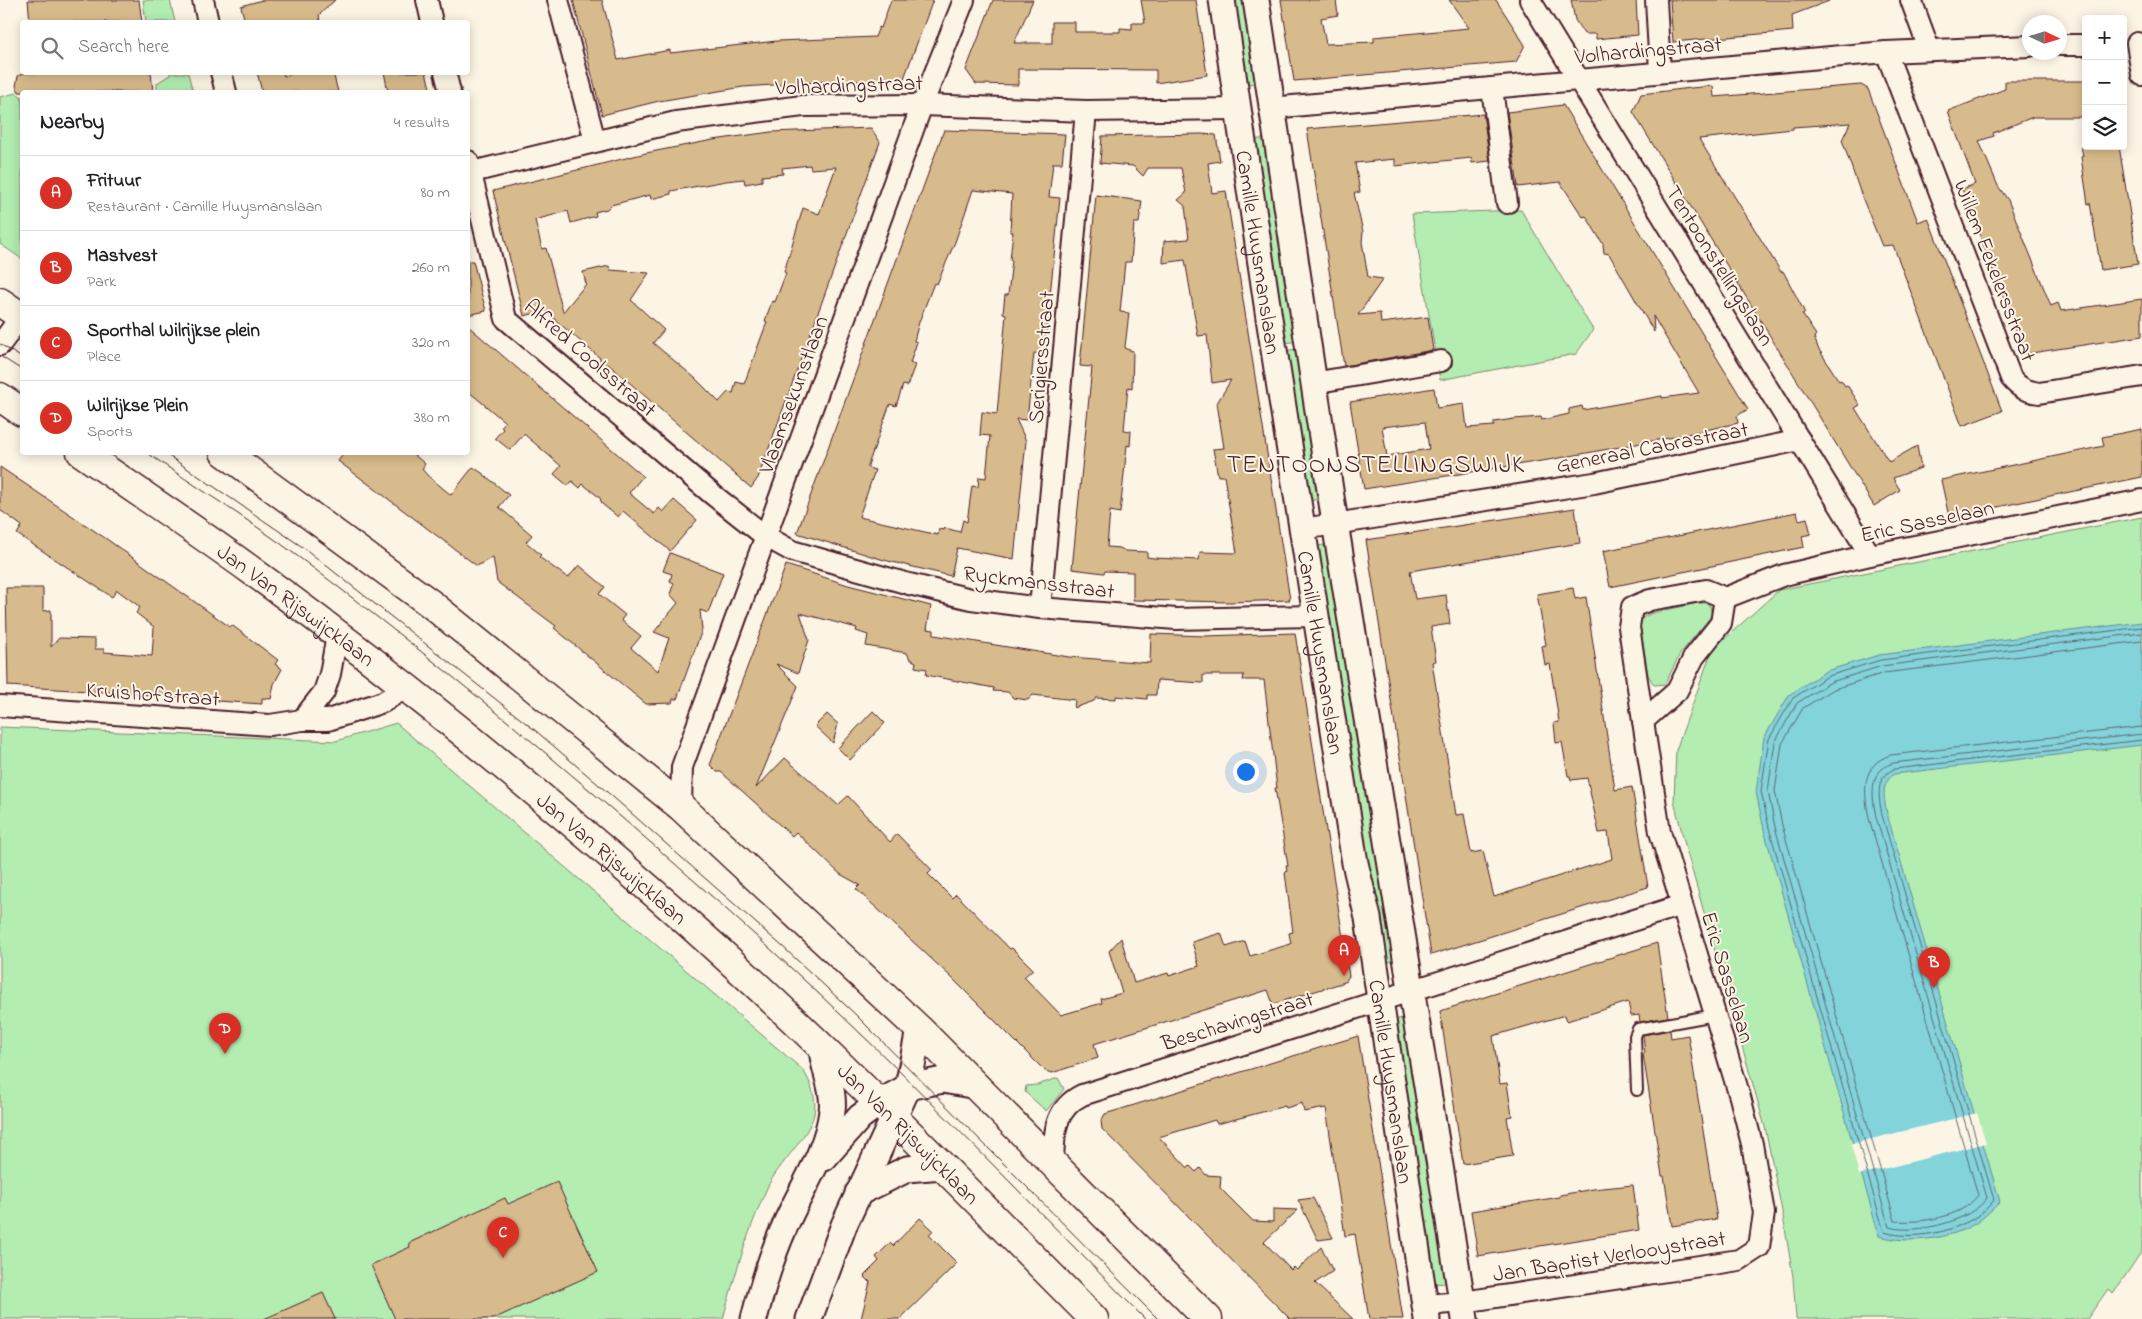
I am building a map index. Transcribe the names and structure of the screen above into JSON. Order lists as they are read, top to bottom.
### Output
{
  "streets": {
    "main road": ["Jan Van Rijswijcklaan"],
    "street": [
      "Volhardingstraat",
      "Camille Huysmanslaan",
      "Tentoonstellingslaan",
      "Willem Eekelersstraat",
      "Alfred Coolsstraat",
      "Serigiersstraat",
      "Vlaamsekunstlaan",
      "Generaal Cabrastraat",
      "Eric Sasselaan",
      "Ryckmansstraat",
      "Kruishofstraat",
      "Beschavingstraat",
      "Jan Baptist Verlooystraat"
    ]
  },
  "crossings": [
    ["Volhardingstraat", "Camille Huysmanslaan"],
    ["Volhardingstraat", "Tentoonstellingslaan"],
    ["Volhardingstraat", "Willem Eekelersstraat"],
    ["Volhardingstraat", "Serigiersstraat"],
    ["Volhardingstraat", "Vlaamsekunstlaan"],
    ["Camille Huysmanslaan", "Generaal Cabrastraat"],
    ["Camille Huysmanslaan", "Ryckmansstraat"],
    ["Camille Huysmanslaan", "Beschavingstraat"],
    ["Camille Huysmanslaan", "Jan Baptist Verlooystraat"],
    ["Tentoonstellingslaan", "Generaal Cabrastraat"],
    ["Tentoonstellingslaan", "Eric Sasselaan"],
    ["Alfred Coolsstraat", "Vlaamsekunstlaan"],
    ["Alfred Coolsstraat", "Ryckmansstraat"],
    ["Serigiersstraat", "Ryckmansstraat"],
    ["Vlaamsekunstlaan", "Ryckmansstraat"],
    ["Eric Sasselaan", "Beschavingstraat"],
    ["Eric Sasselaan", "Jan Baptist Verlooystraat"],
    ["Jan Van Rijswijcklaan", "Kruishofstraat"]
  ],
  "districts": ["TENTOONSTELLINGSWIJK"],
  "north": "right",
  "page": {
    "map_buttons": ["+", "−"],
    "search": "Search here",
    "heading": ["Nearby", "4 results"],
    "list": [
      {
        "mark": "A",
        "name": "Frituur",
        "note": "Restaurant · Camille Huysmanslaan",
        "value": "80 m"
      },
      {
        "mark": "B",
        "name": "Mastvest",
        "note": "Park",
        "value": "260 m"
      },
      {
        "mark": "C",
        "name": "Sporthal Wilrijkse plein",
        "note": "Place",
        "value": "320 m"
      },
      {
        "mark": "D",
        "name": "Wilrijkse Plein",
        "note": "Sports",
        "value": "380 m"
      }
    ],
    "pins": [
      "A",
      "B",
      "D",
      "C"
    ]
  }
}
